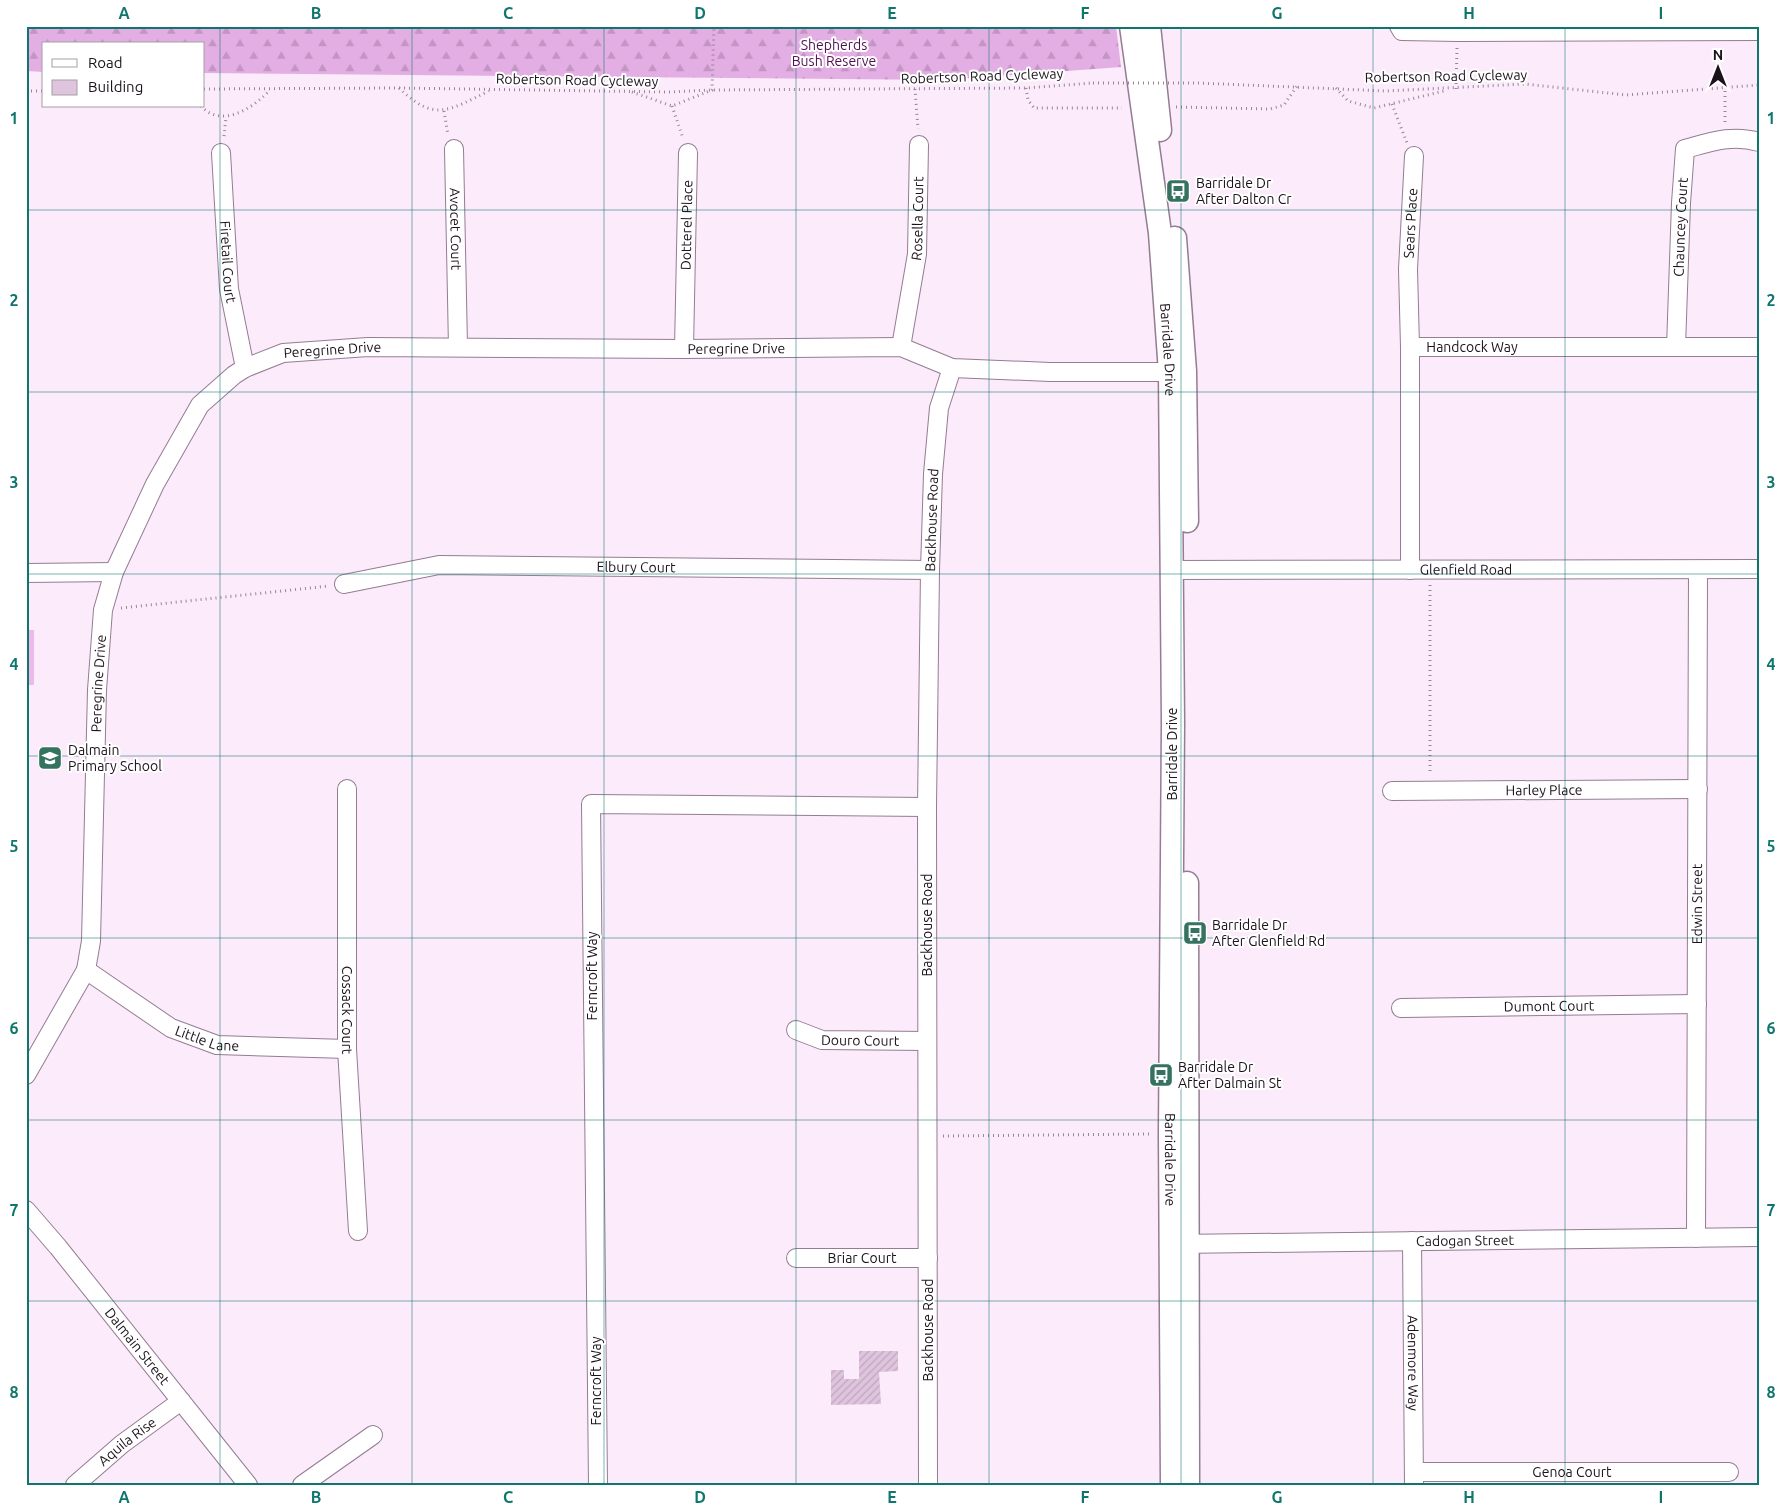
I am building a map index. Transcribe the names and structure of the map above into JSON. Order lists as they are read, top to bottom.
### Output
{
  "streets": {
    "street": [
      "Rosella Court",
      "Sears Place",
      "Dotterel Place",
      "Chauncey Court",
      "Avocet Court",
      "Firetail Court",
      "Handcock Way",
      "Peregrine Drive",
      "Barridale Drive",
      "Backhouse Road",
      "Elbury Court",
      "Glenfield Road",
      "Harley Place",
      "Edwin Street",
      "Ferncroft Way",
      "Dumont Court",
      "Cossack Court",
      "Little Lane",
      "Douro Court",
      "Cadogan Street",
      "Briar Court",
      "Dalmain Street",
      "Adenmore Way",
      "Aquila Rise",
      "Genoa Court"
    ],
    "path": ["Robertson Road Cycleway"]
  },
  "crossings": [
    ["Rosella Court", "Peregrine Drive"],
    ["Sears Place", "Handcock Way"],
    ["Dotterel Place", "Peregrine Drive"],
    ["Chauncey Court", "Handcock Way"],
    ["Avocet Court", "Peregrine Drive"],
    ["Firetail Court", "Peregrine Drive"],
    ["Handcock Way", "Glenfield Road"],
    ["Peregrine Drive", "Barridale Drive"],
    ["Peregrine Drive", "Backhouse Road"],
    ["Peregrine Drive", "Little Lane"],
    ["Barridale Drive", "Glenfield Road"],
    ["Barridale Drive", "Cadogan Street"],
    ["Backhouse Road", "Elbury Court"],
    ["Backhouse Road", "Ferncroft Way"],
    ["Backhouse Road", "Douro Court"],
    ["Backhouse Road", "Briar Court"],
    ["Glenfield Road", "Edwin Street"],
    ["Harley Place", "Edwin Street"],
    ["Edwin Street", "Dumont Court"],
    ["Edwin Street", "Cadogan Street"],
    ["Cossack Court", "Little Lane"],
    ["Cadogan Street", "Adenmore Way"],
    ["Dalmain Street", "Aquila Rise"],
    ["Adenmore Way", "Genoa Court"]
  ],
  "parks": ["Shepherds Bush Reserve"],
  "places": {
    "bus stop": ["Barridale Dr After Dalton Cr", "Barridale Dr After Glenfield Rd", "Barridale Dr After Dalmain St"],
    "school or university": ["Dalmain Primary School"]
  },
  "legend": ["Road", "Building"],
  "north": "top",
  "grid": {
    "columns": [
      "A",
      "B",
      "C",
      "D",
      "E",
      "F",
      "G",
      "H",
      "I"
    ],
    "rows": [
      "1",
      "2",
      "3",
      "4",
      "5",
      "6",
      "7",
      "8"
    ]
  }
}
